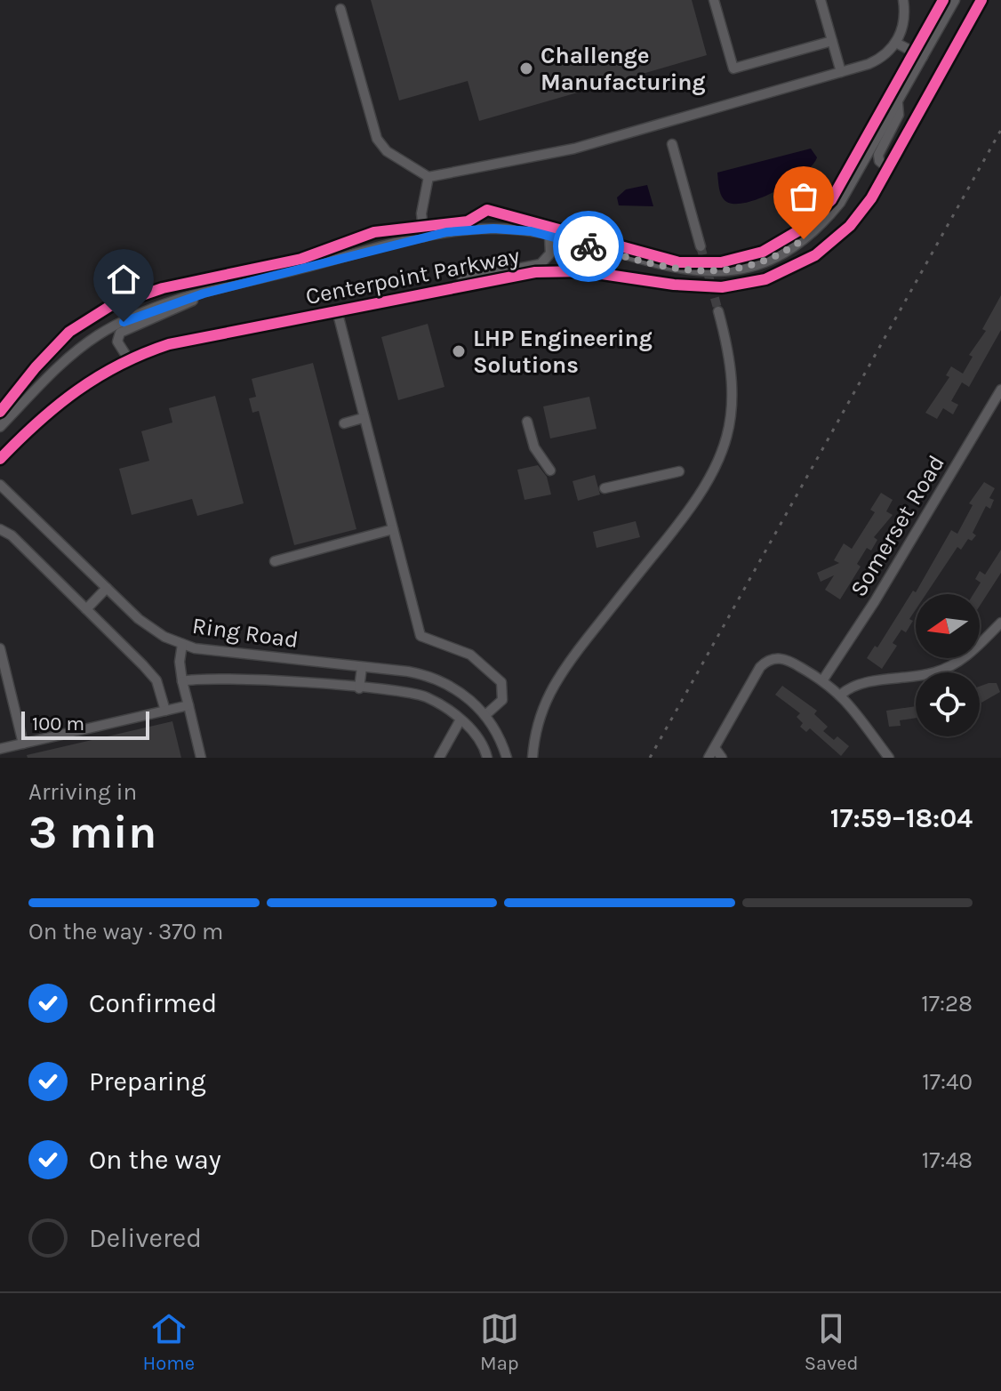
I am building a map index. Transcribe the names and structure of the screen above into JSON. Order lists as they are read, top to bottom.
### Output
{
  "streets": {
    "street": ["Centerpoint Parkway", "Somerset Road", "Ring Road"]
  },
  "places": ["Challenge Manufacturing", "LHP Engineering Solutions"],
  "scale_bar": "100 m",
  "north": "left",
  "page": {
    "scale": "100 m",
    "heading": ["3 min", "Arriving in", "17:59–18:04"],
    "bar": "On the way · 370 m",
    "list": [
      ["Confirmed", "17:28"],
      ["Preparing", "17:40"],
      ["On the way", "17:48"],
      "Delivered"
    ],
    "tabs": ["Home", "Map", "Saved"]
  }
}
